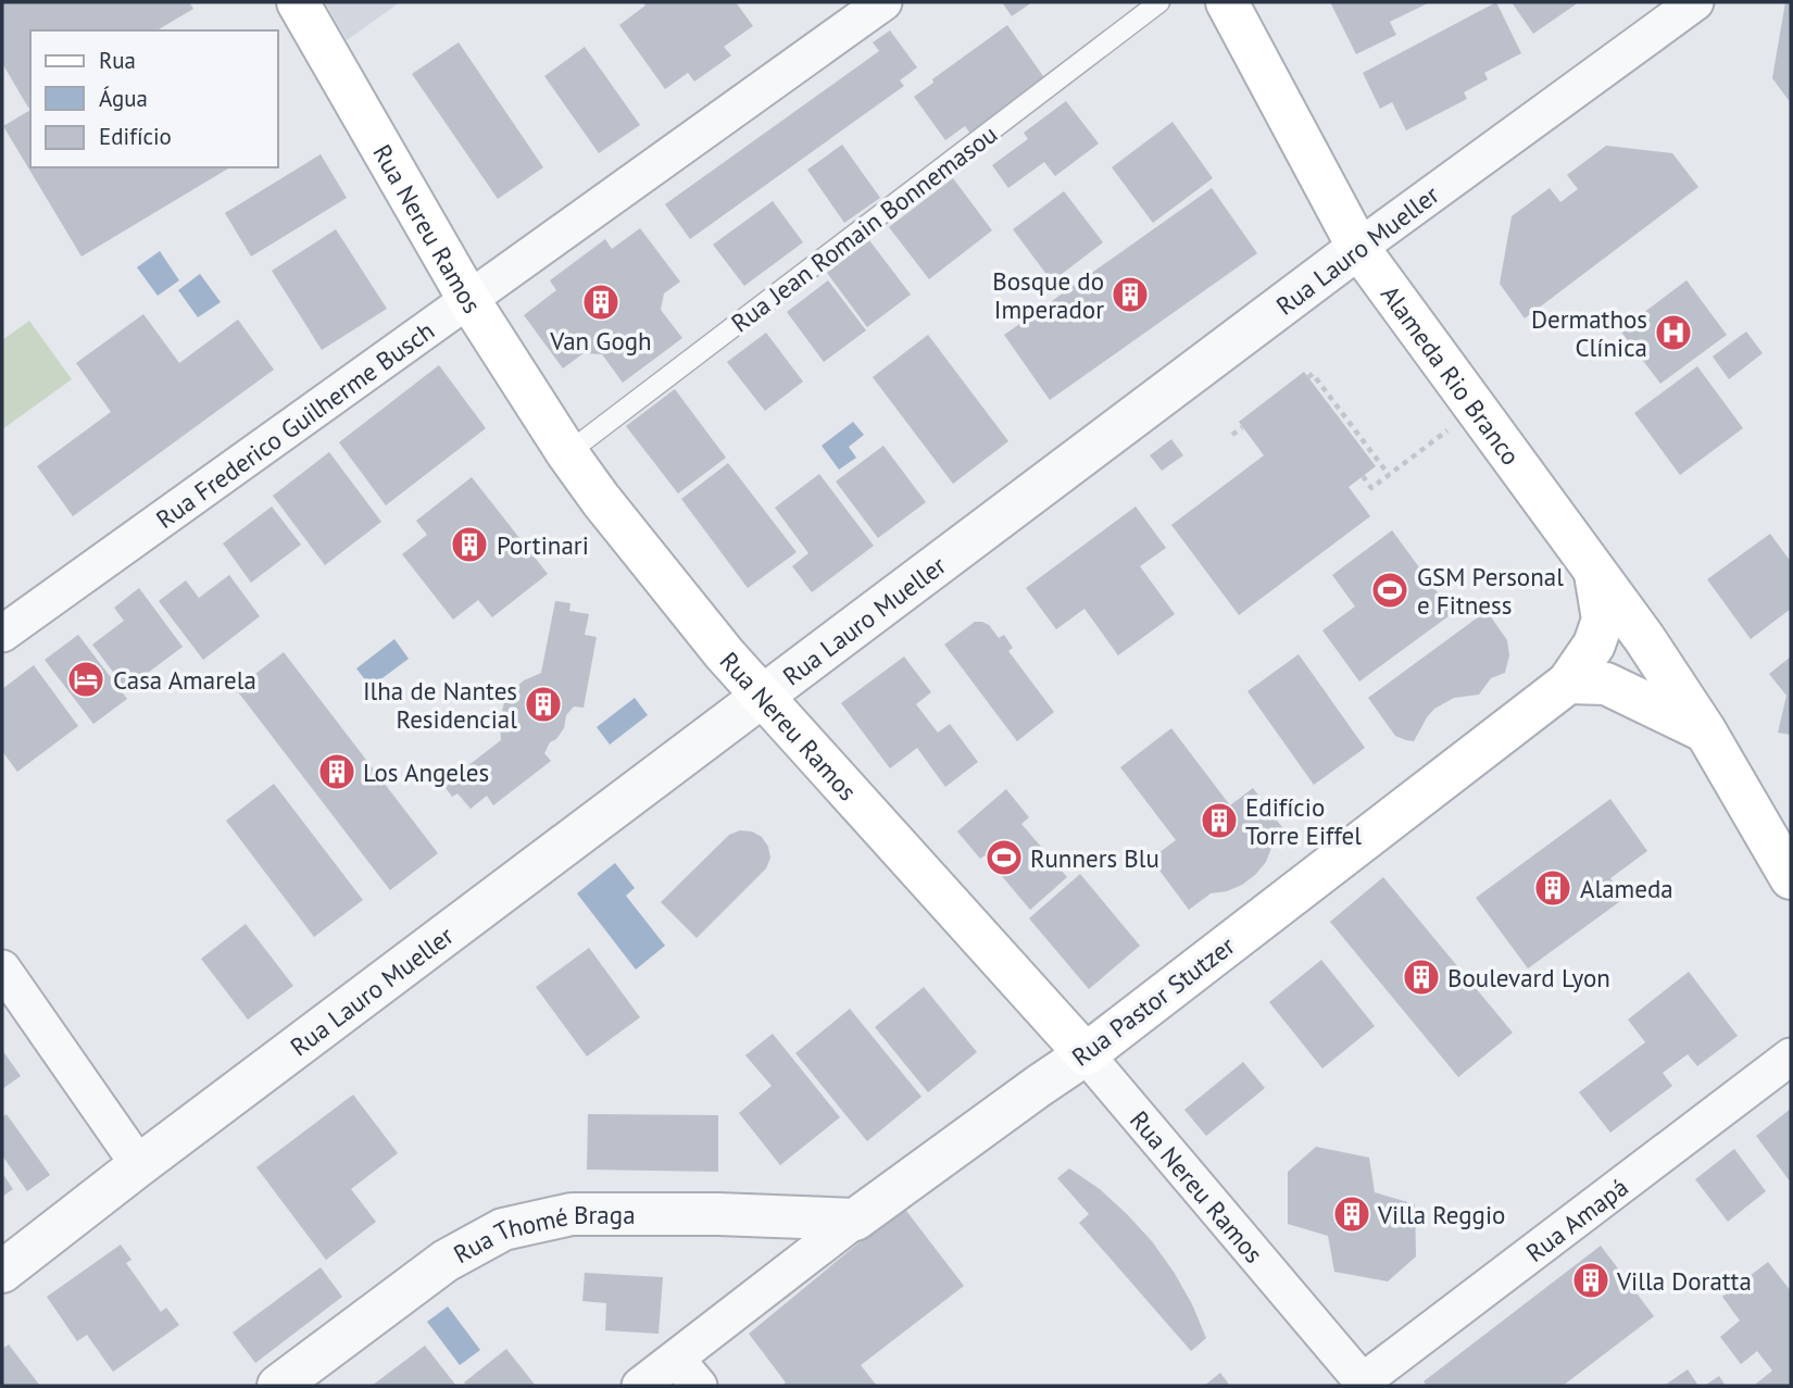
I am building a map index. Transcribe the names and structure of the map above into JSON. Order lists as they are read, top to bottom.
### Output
{
  "streets": {
    "main road": ["Rua Nereu Ramos", "Alameda Rio Branco", "Rua Pastor Stutzer"],
    "street": [
      "Rua Lauro Mueller",
      "Rua Frederico Guilherme Busch",
      "Rua Amapá",
      "Rua Thomé Braga"
    ],
    "lane": ["Rua Jean Romain Bonnemasou"]
  },
  "crossings": [
    ["Rua Nereu Ramos", "Rua Jean Romain Bonnemasou"],
    ["Rua Nereu Ramos", "Rua Lauro Mueller"],
    ["Rua Nereu Ramos", "Rua Frederico Guilherme Busch"],
    ["Rua Nereu Ramos", "Rua Pastor Stutzer"],
    ["Rua Nereu Ramos", "Rua Amapá"],
    ["Rua Lauro Mueller", "Alameda Rio Branco"],
    ["Alameda Rio Branco", "Rua Pastor Stutzer"],
    ["Rua Pastor Stutzer", "Rua Thomé Braga"]
  ],
  "places": {
    "building": [
      "Bosque do Imperador",
      "Van Gogh",
      "Portinari",
      "Ilha de Nantes Residencial",
      "Los Angeles",
      "Edifício Torre Eiffel",
      "Alameda",
      "Boulevard Lyon",
      "Villa Reggio",
      "Villa Doratta"
    ],
    "hospital": ["Dermathos Clínica"],
    "sports": ["GSM Personal e Fitness", "Runners Blu"],
    "hotel": ["Casa Amarela"]
  },
  "legend": ["Rua", "Água", "Edifício"]
}
